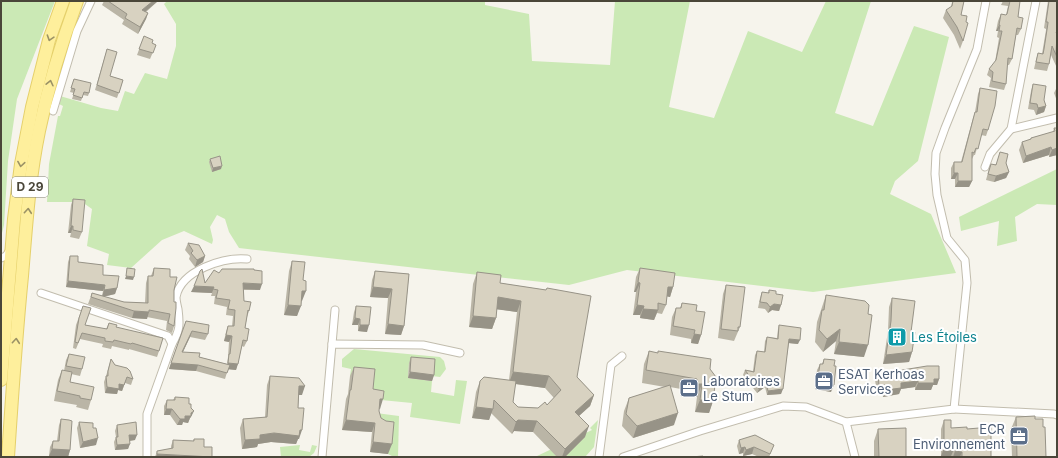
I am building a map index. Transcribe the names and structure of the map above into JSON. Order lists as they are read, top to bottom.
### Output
{
  "streets": {
    "main road": ["D 29"]
  },
  "places": {
    "building": ["Les Étoiles"],
    "office": ["ESAT Kerhoas Services", "Laboratoires Le Stum", "ECR Environnement"]
  }
}
